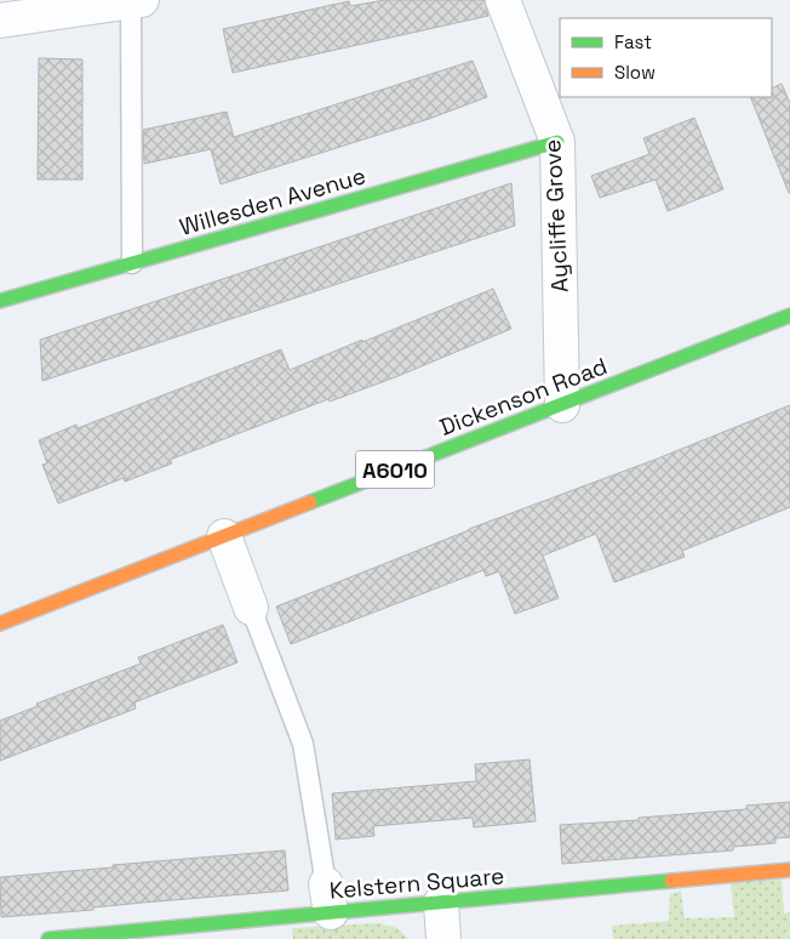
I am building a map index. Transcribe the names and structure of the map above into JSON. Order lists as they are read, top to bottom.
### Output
{
  "streets": {
    "main road": [
      "Willesden Avenue",
      "Dickenson Road",
      "A6010",
      "Kelstern Square"
    ],
    "street": ["Aycliffe Grove"]
  },
  "crossings": [
    ["Willesden Avenue", "Aycliffe Grove"],
    ["Aycliffe Grove", "Dickenson Road"]
  ],
  "legend": ["Fast", "Slow"]
}
